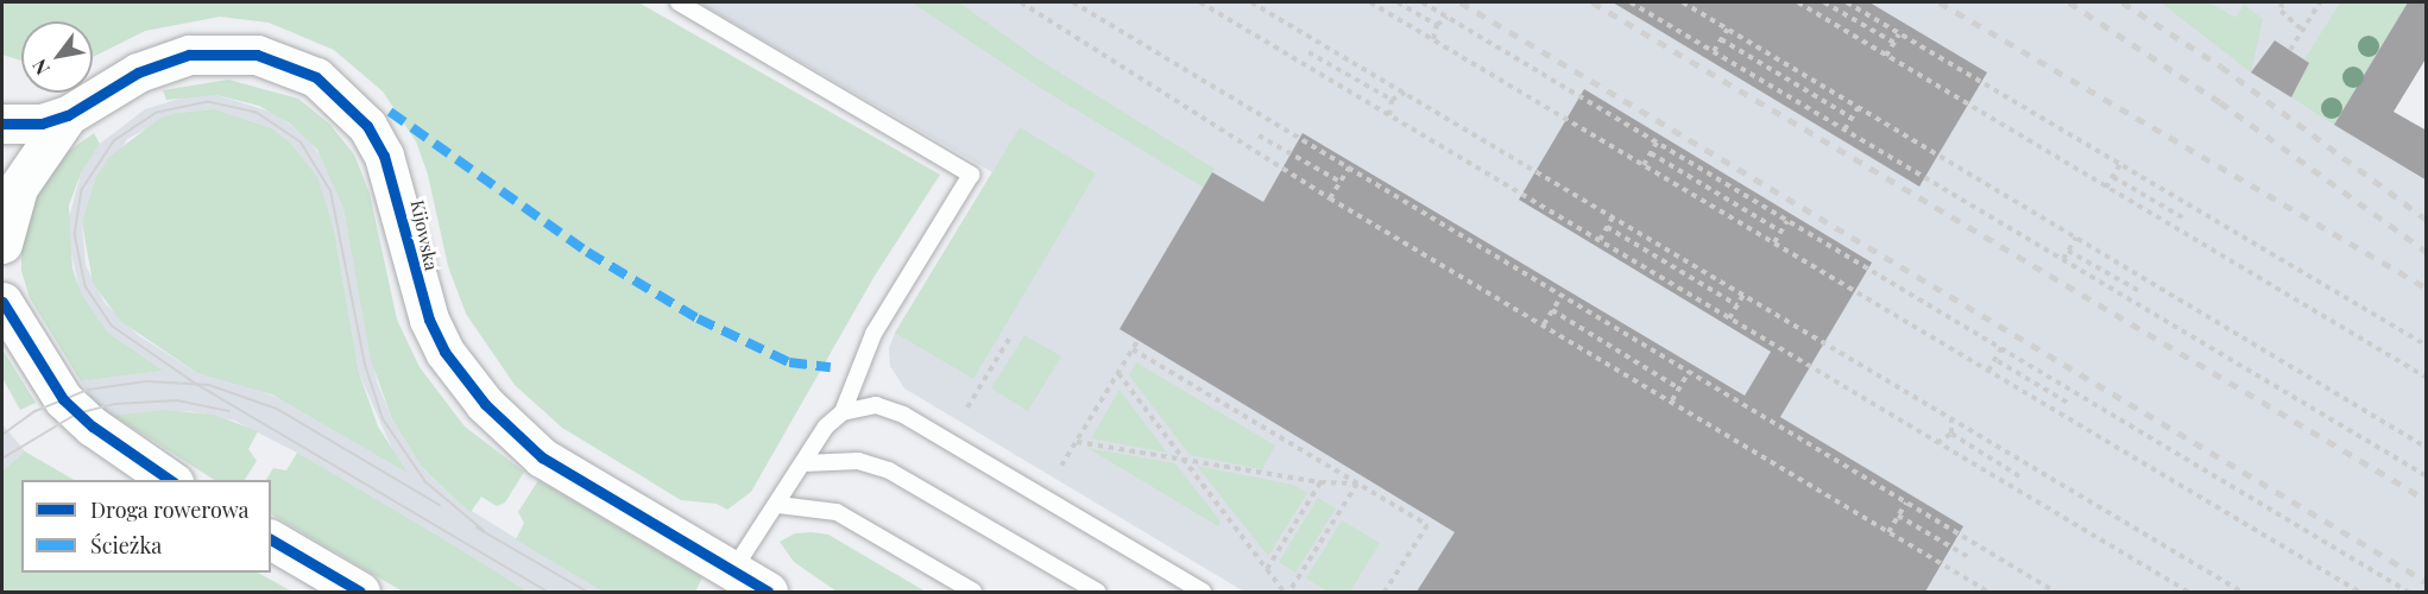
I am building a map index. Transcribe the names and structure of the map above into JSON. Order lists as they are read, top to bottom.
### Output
{
  "streets": {
    "street": ["Kijowska"]
  },
  "legend": ["Droga rowerowa", "Ścieżka"],
  "north": "bottom left"
}
